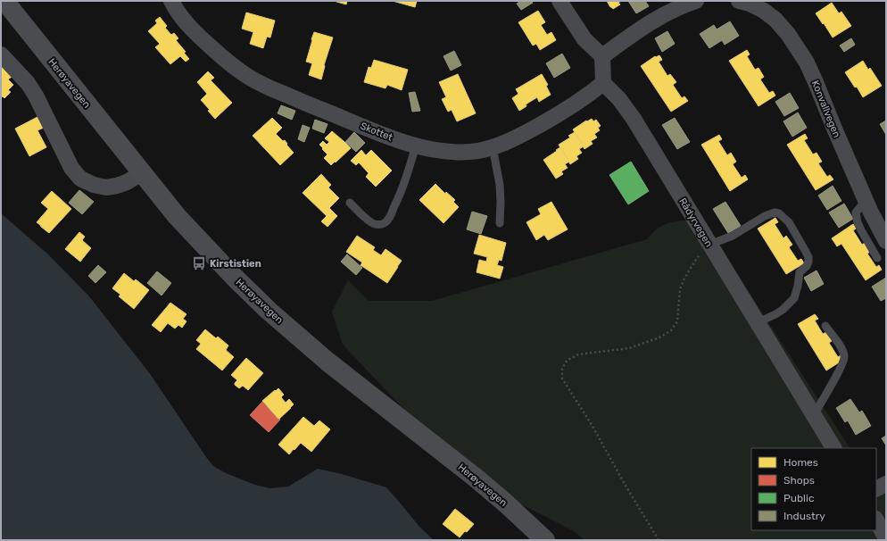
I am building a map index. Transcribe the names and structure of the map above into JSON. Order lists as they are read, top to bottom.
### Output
{
  "streets": {
    "highway": ["Herøyavegen"],
    "street": ["Konvallvegen", "Skottet", "Rådyrvegen"]
  },
  "crossings": [
    ["Skottet", "Rådyrvegen"]
  ],
  "places": {
    "bus stop": ["Kirstistien"]
  },
  "legend": [
    "Homes",
    "Shops",
    "Public",
    "Industry"
  ]
}
